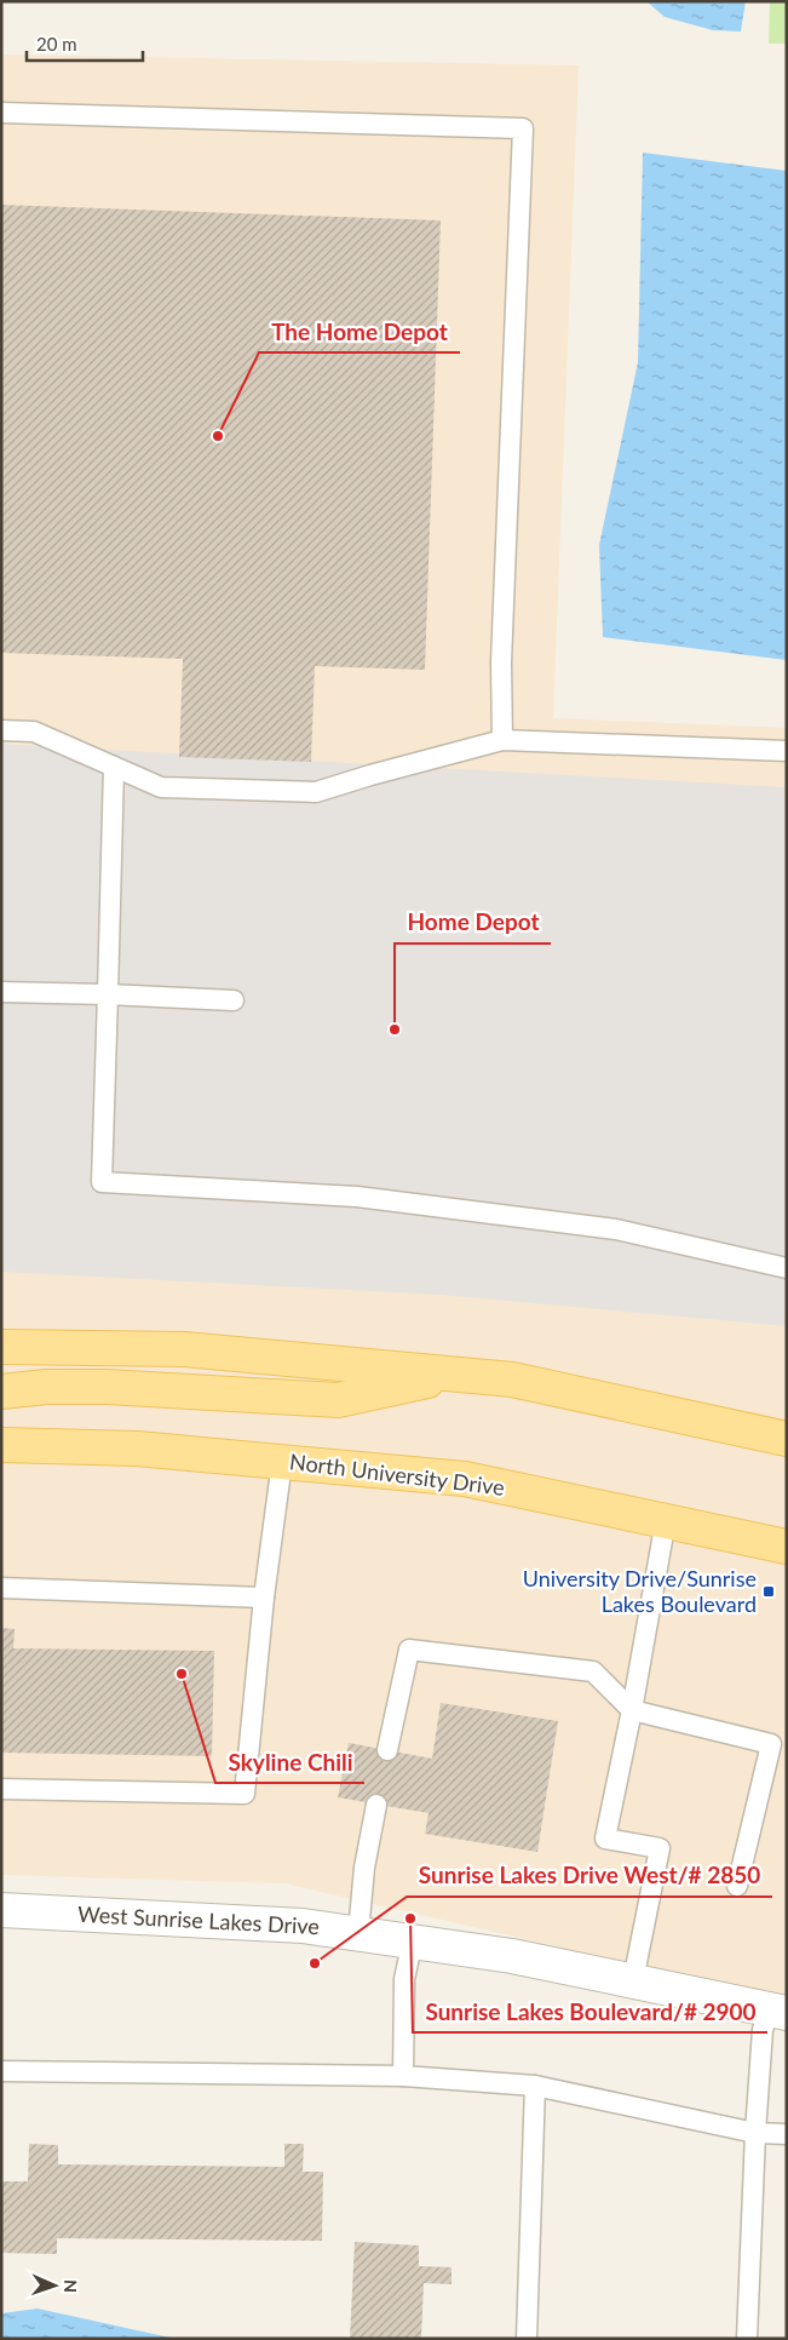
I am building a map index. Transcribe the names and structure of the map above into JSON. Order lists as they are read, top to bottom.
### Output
{
  "streets": {
    "main road": ["North University Drive"],
    "street": ["West Sunrise Lakes Drive"]
  },
  "places": {
    "other": [
      "The Home Depot",
      "Home Depot",
      "Skyline Chili",
      "Sunrise Lakes Boulevard/# 2900",
      "Sunrise Lakes Drive West/# 2850"
    ],
    "transit": ["University Drive/Sunrise Lakes Boulevard"]
  },
  "scale_bar": "20 m",
  "north": "right"
}
